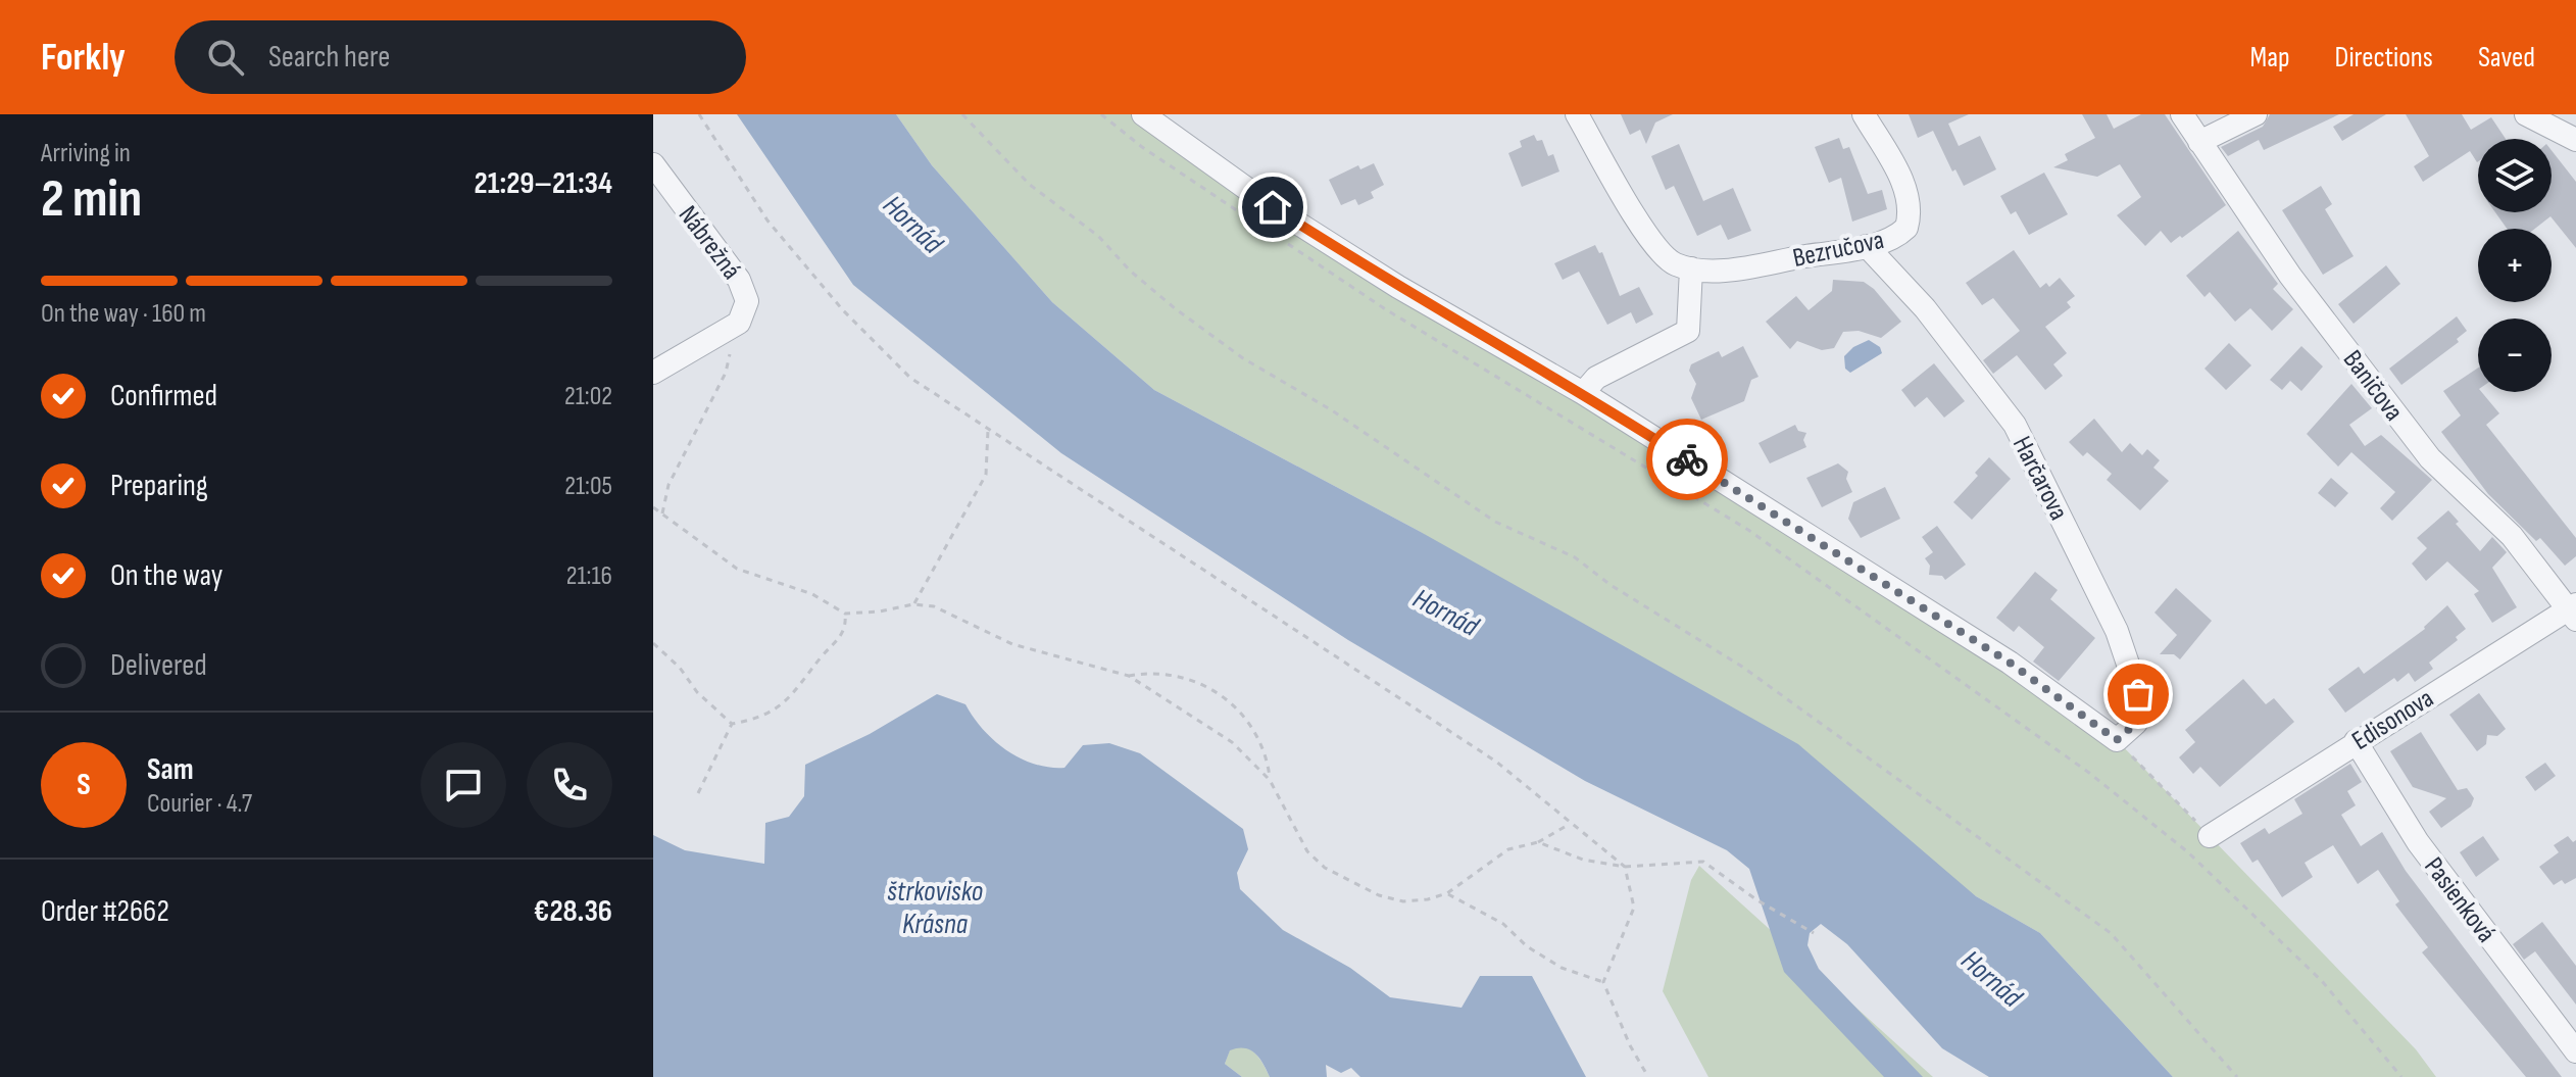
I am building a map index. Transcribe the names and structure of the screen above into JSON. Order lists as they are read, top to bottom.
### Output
{
  "streets": {
    "street": [
      "Nábrežná",
      "Bezručova",
      "Baničova",
      "Harčarova",
      "Edisonova",
      "Pasienková"
    ]
  },
  "crossings": [
    ["Bezručova", "Harčarova"],
    ["Baničova", "Edisonova"],
    ["Edisonova", "Pasienková"]
  ],
  "water": ["Hornád", "štrkovisko Krásna"],
  "page": {
    "header": "Forkly",
    "search": "Search here",
    "nav": ["Map", "Directions", "Saved"],
    "heading": ["2 min", "Arriving in", "21:29–21:34"],
    "panel": [
      "Sam",
      "Courier · 4.7",
      "Order #2662",
      "€28.36"
    ],
    "map_buttons": ["+", "−"],
    "bar": "On the way · 160 m",
    "list": [
      ["Confirmed", "21:02"],
      ["Preparing", "21:05"],
      ["On the way", "21:16"],
      "Delivered"
    ],
    "round": "S"
  }
}
